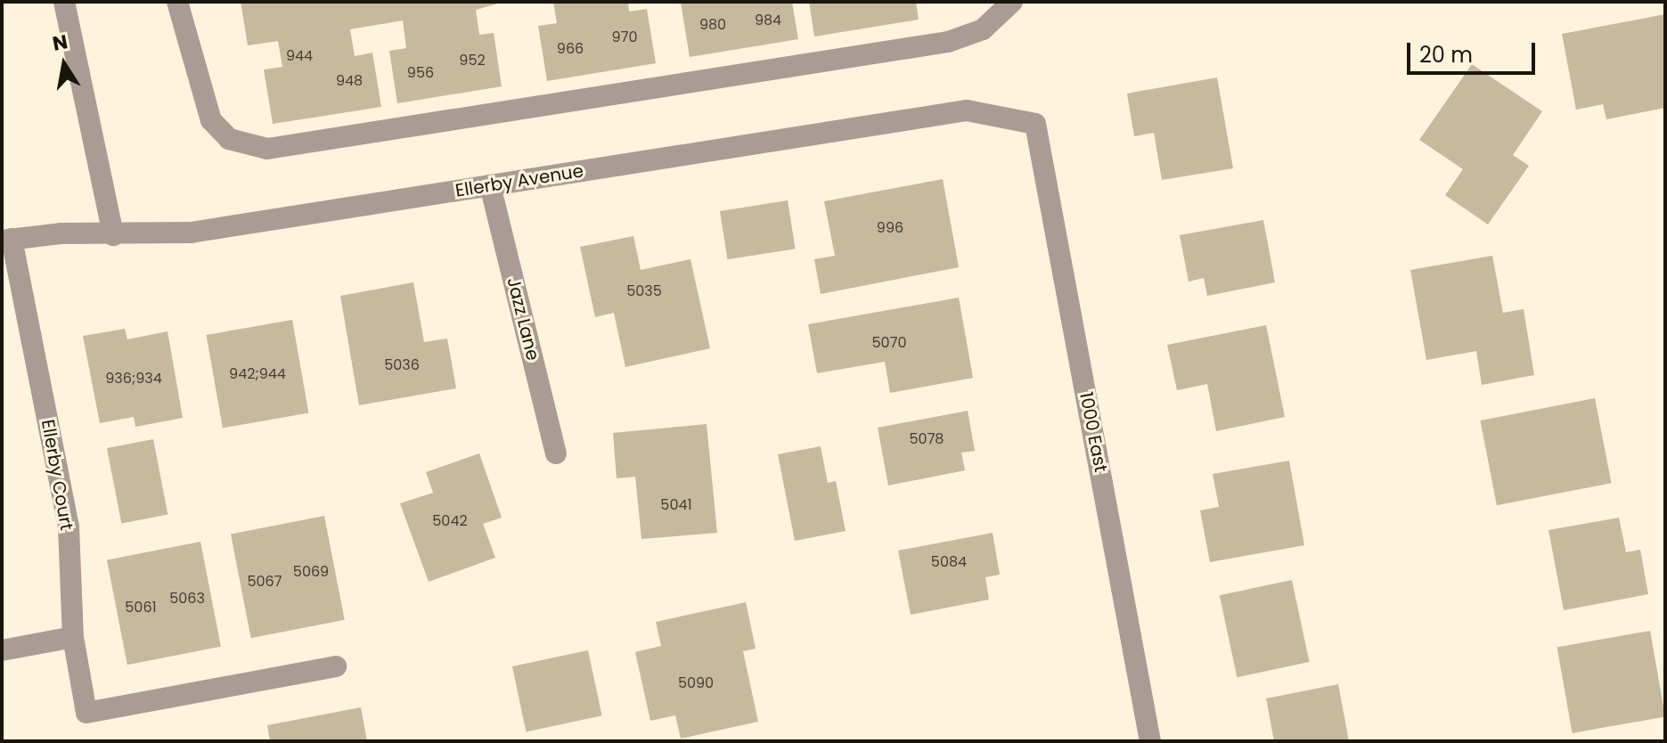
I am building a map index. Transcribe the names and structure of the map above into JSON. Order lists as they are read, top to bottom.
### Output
{
  "streets": {
    "street": [
      "Ellerby Avenue",
      "Jazz Lane",
      "1000 East",
      "Ellerby Court"
    ]
  },
  "crossings": [
    ["Ellerby Avenue", "Jazz Lane"],
    ["Ellerby Avenue", "1000 East"],
    ["Ellerby Avenue", "Ellerby Court"]
  ],
  "house_numbers": [
    "984",
    "980",
    "970",
    "966",
    "944",
    "952",
    "956",
    "948",
    "996",
    "5035",
    "5070",
    "5036",
    "942;944",
    "936;934",
    "5078",
    "5041",
    "5042",
    "5084",
    "5069",
    "5067",
    "5063",
    "5061",
    "5090"
  ],
  "scale_bar": "20 m",
  "north": "top"
}
